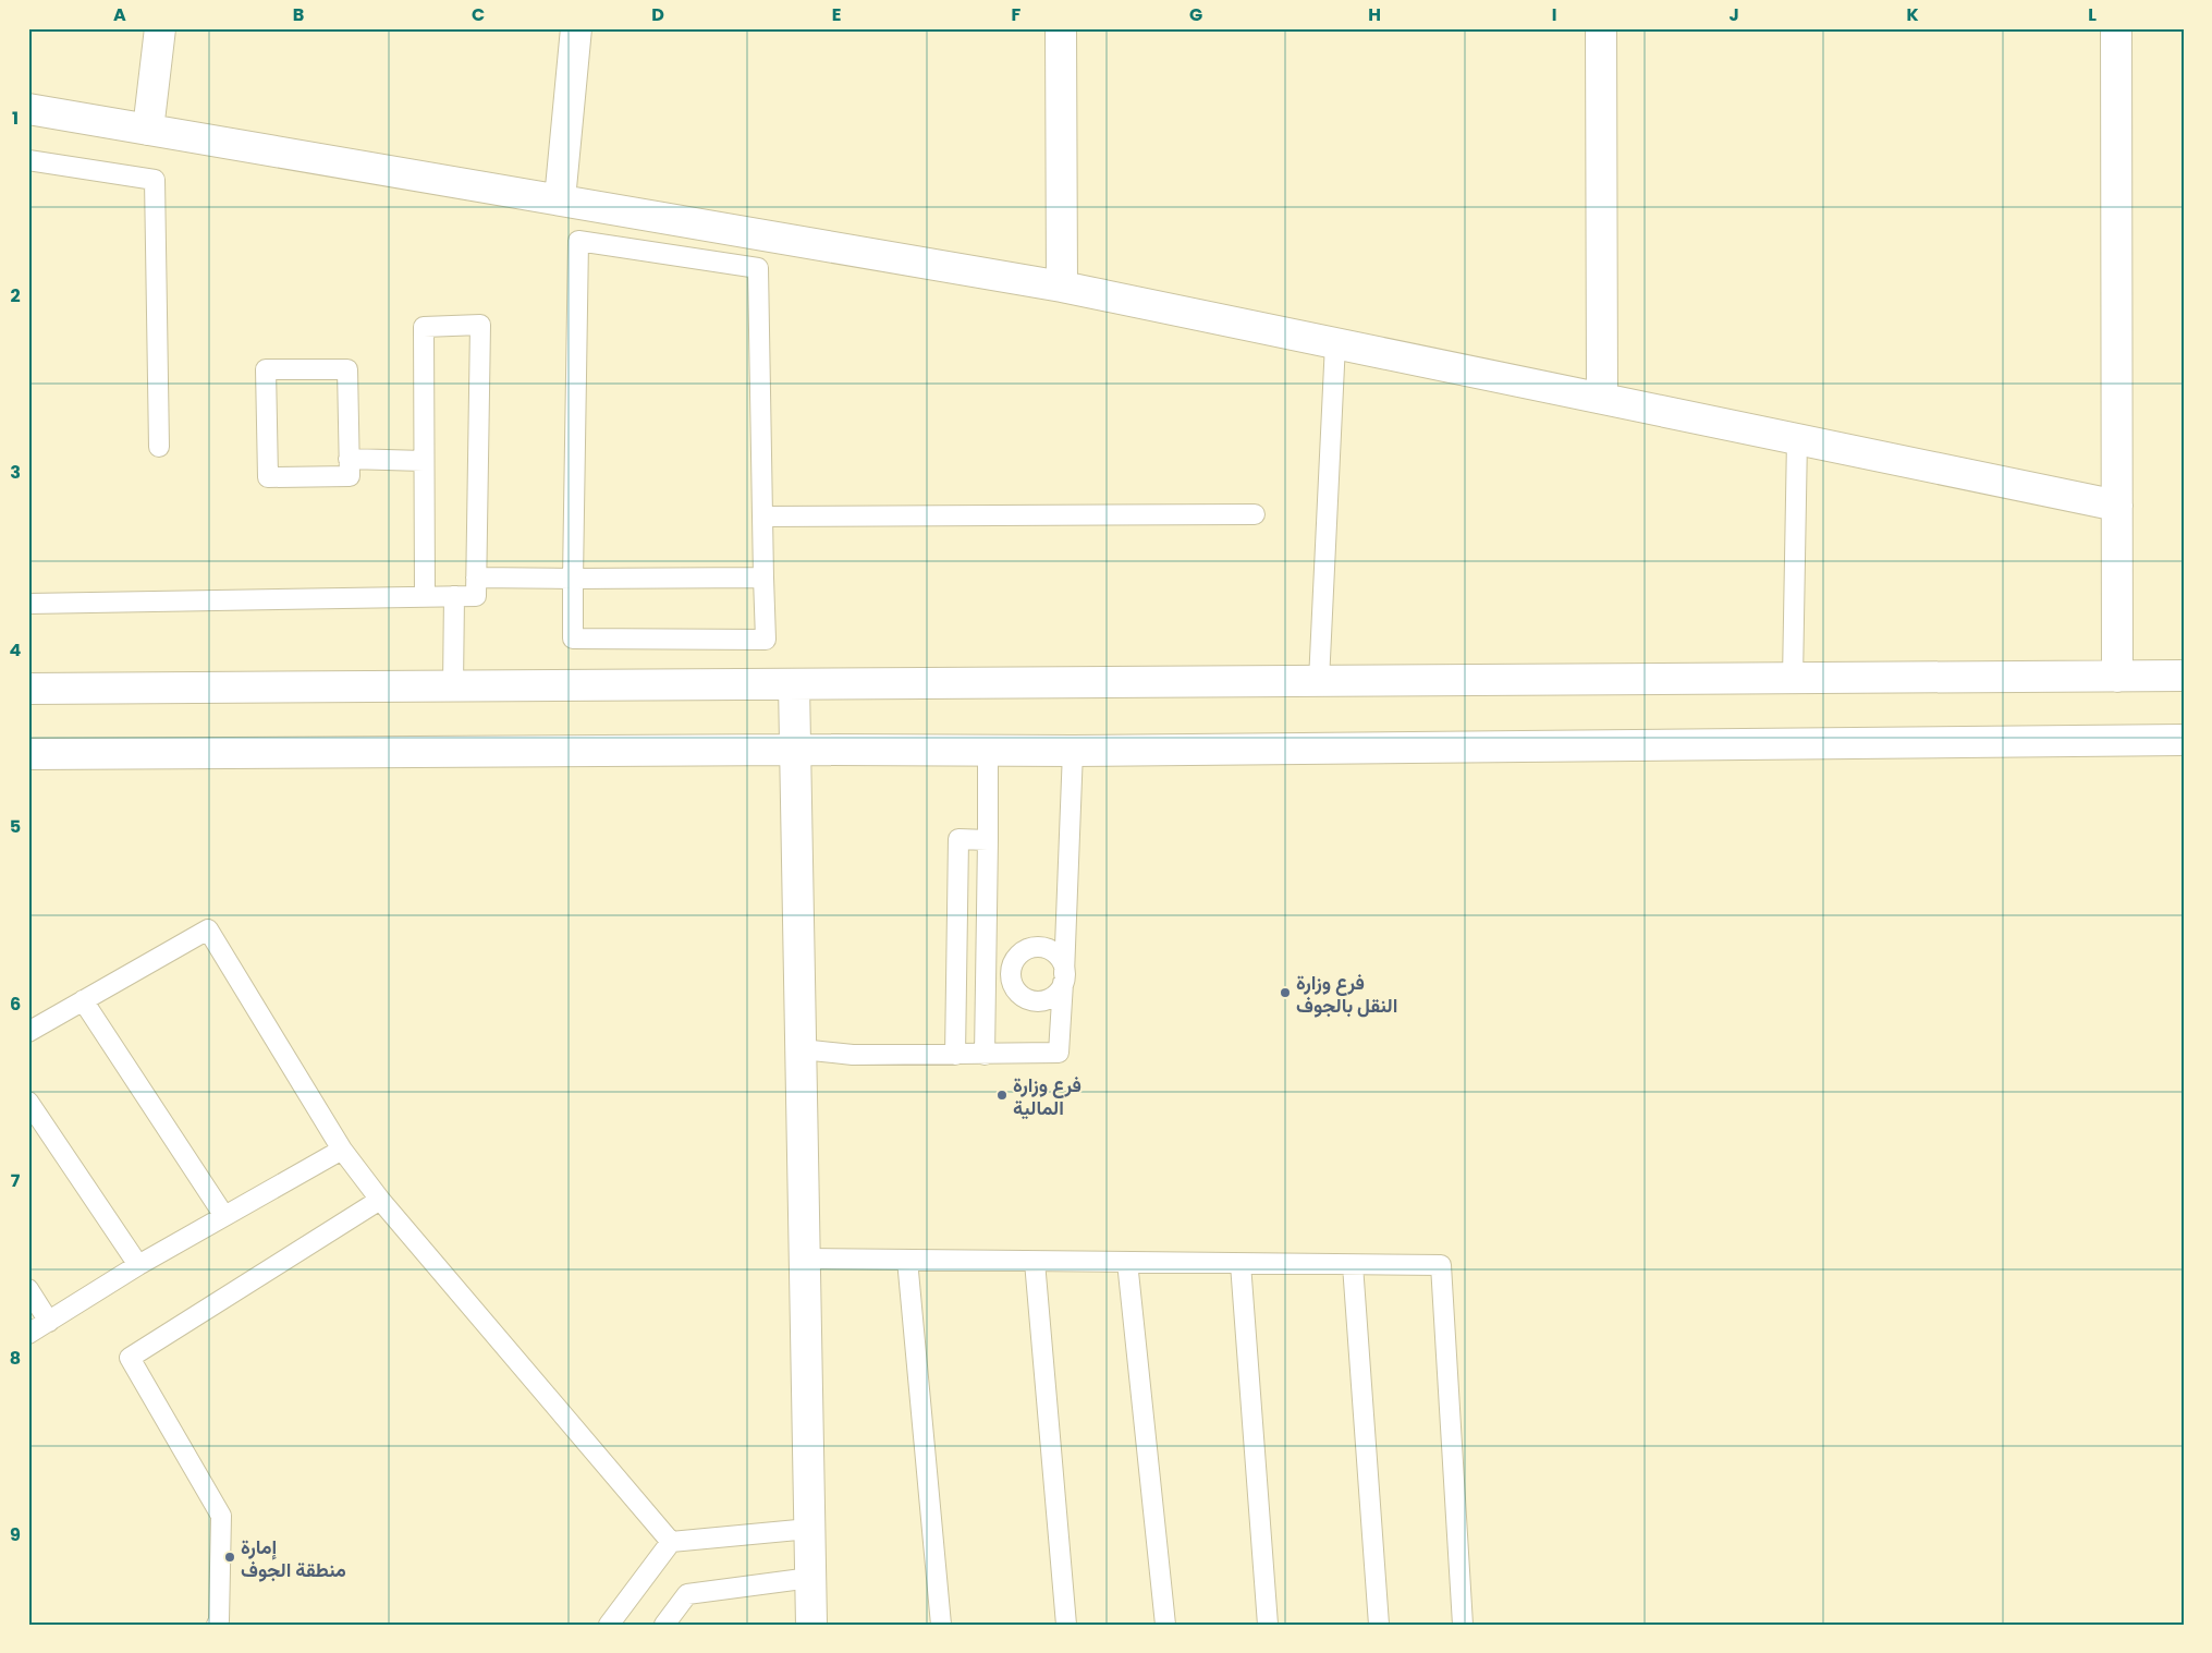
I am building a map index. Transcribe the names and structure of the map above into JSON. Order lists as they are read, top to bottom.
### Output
{
  "places": ["فرع وزارة النقل بالجوف", "فرع وزارة المالية", "إمارة منطقة الجوف"],
  "grid": {
    "columns": [
      "A",
      "B",
      "C",
      "D",
      "E",
      "F",
      "G",
      "H",
      "I",
      "J",
      "K",
      "L"
    ],
    "rows": [
      "1",
      "2",
      "3",
      "4",
      "5",
      "6",
      "7",
      "8",
      "9"
    ]
  }
}
